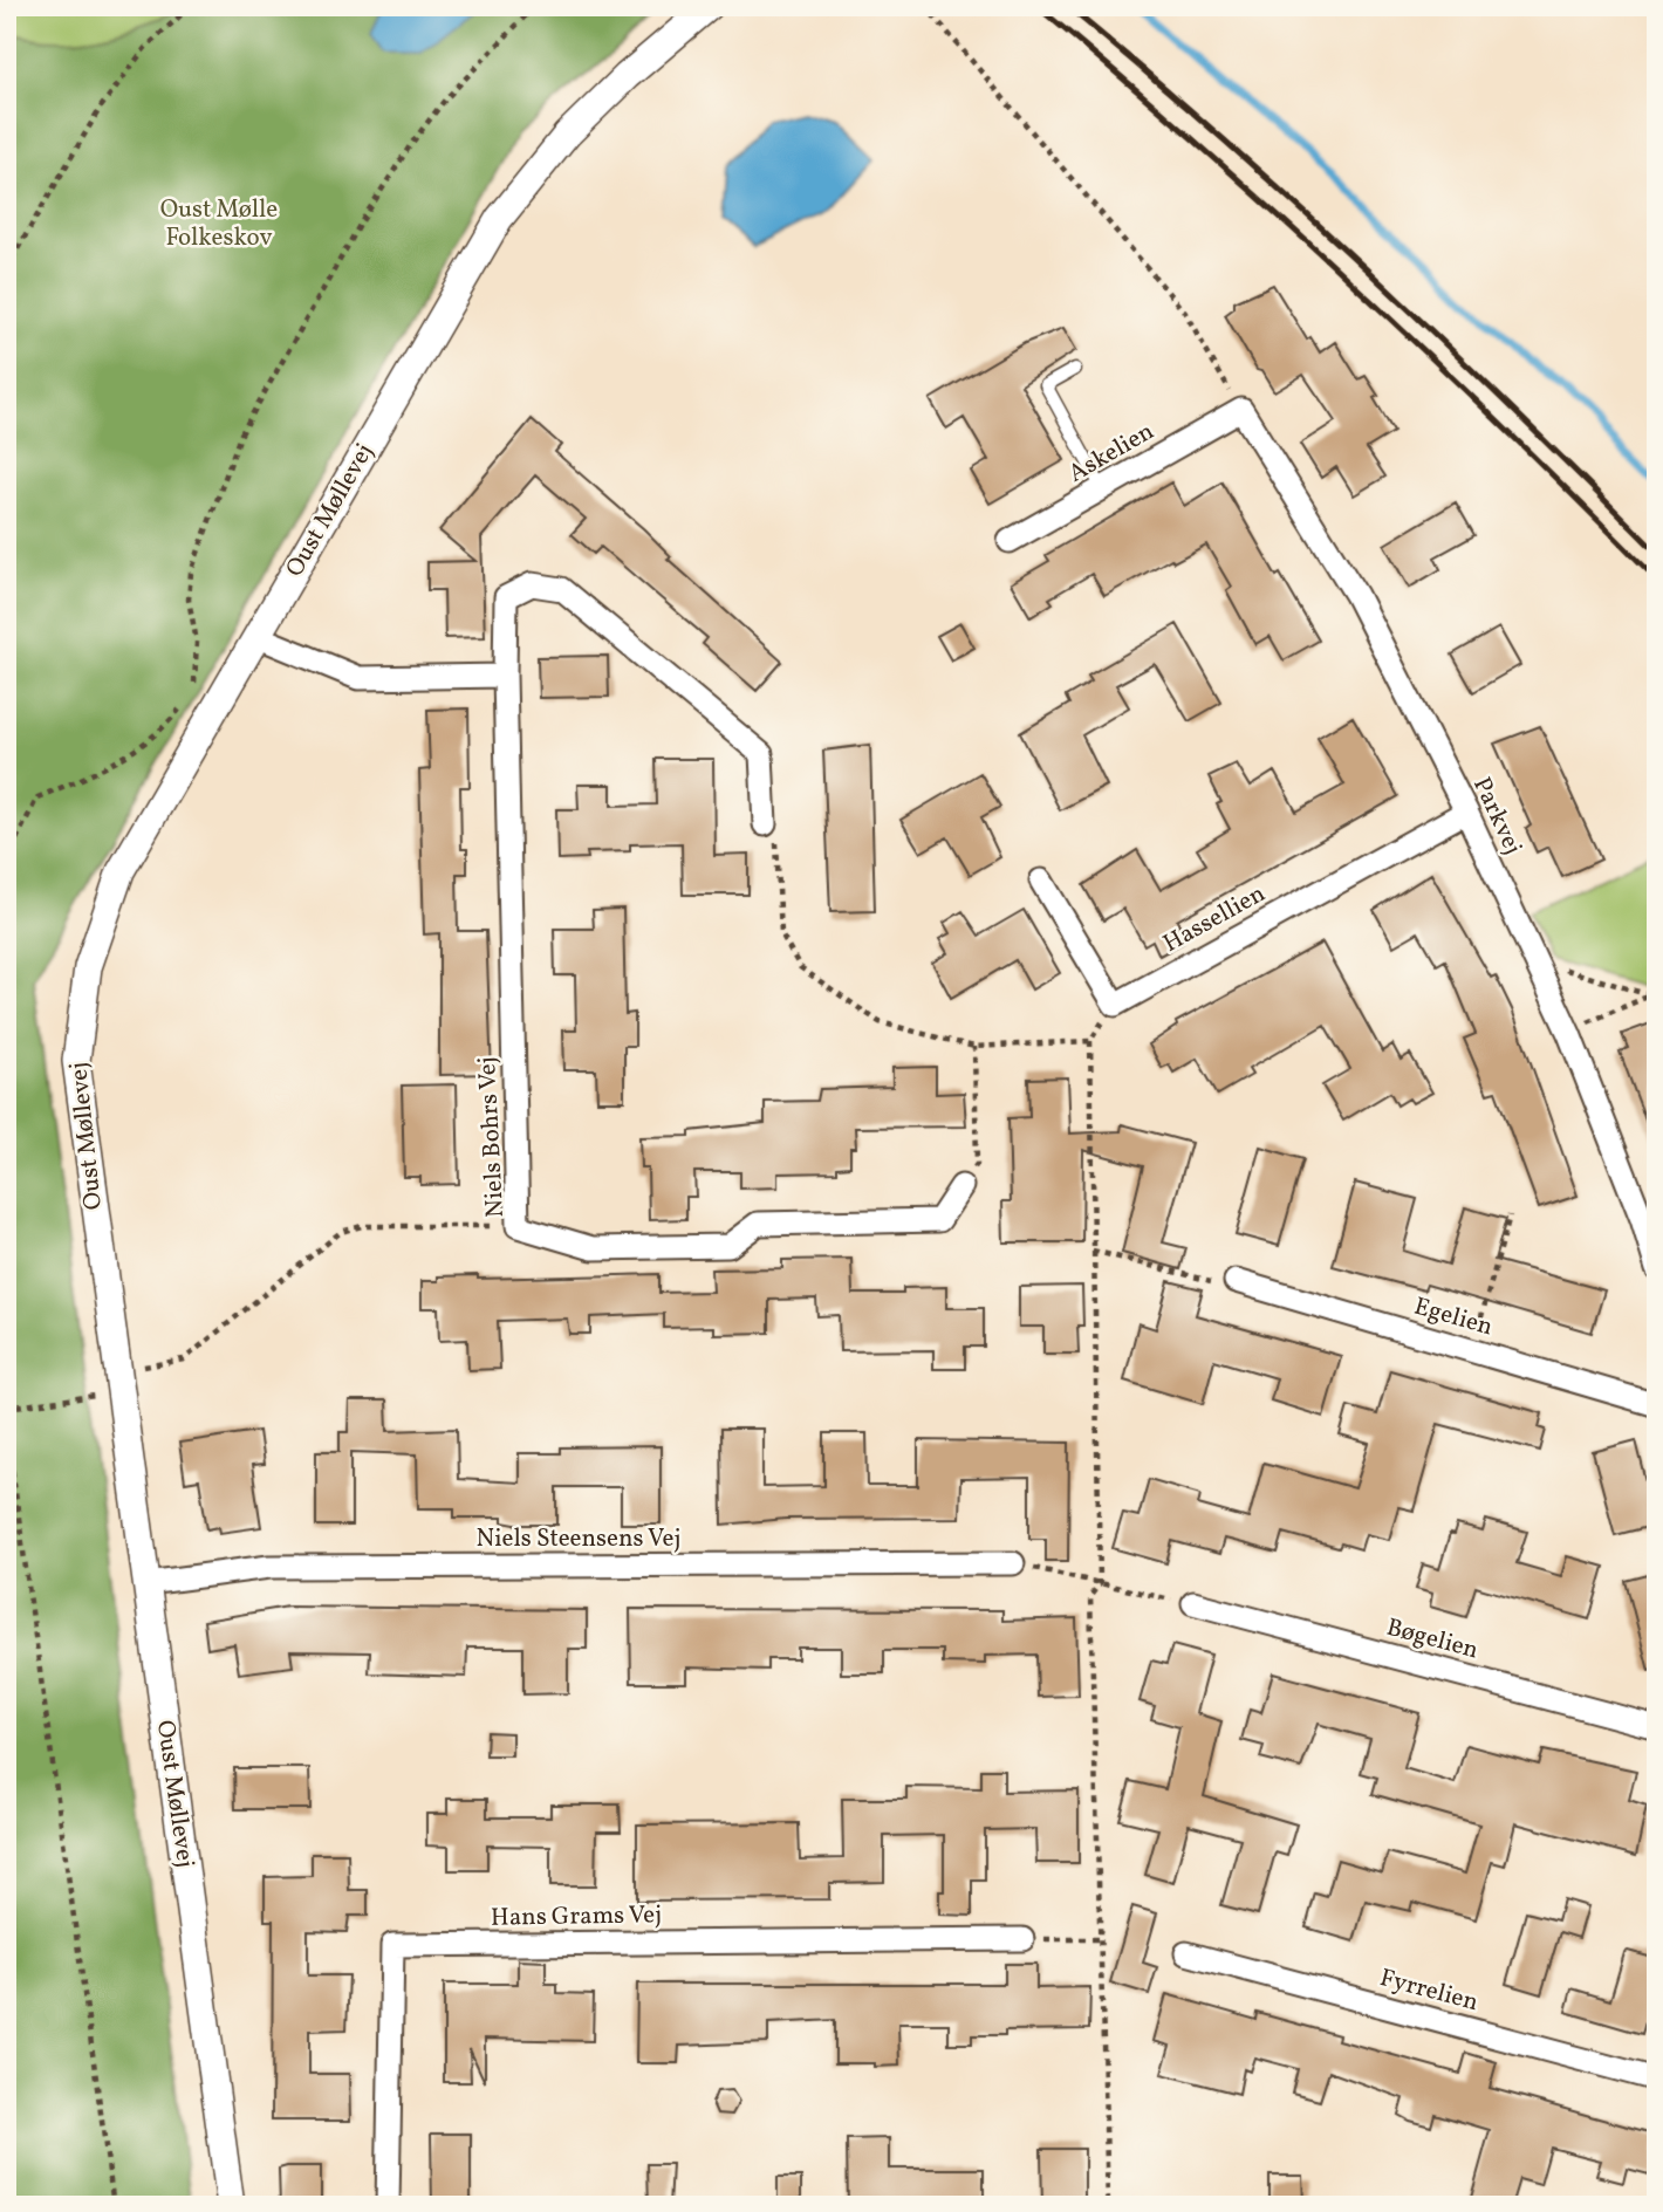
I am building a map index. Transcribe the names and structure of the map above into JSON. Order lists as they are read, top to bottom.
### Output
{
  "streets": {
    "street": [
      "Askelien",
      "Oust Møllevej",
      "Parkvej",
      "Hassellien",
      "Niels Bohrs Vej",
      "Egelien",
      "Niels Steensens Vej",
      "Bøgelien",
      "Hans Grams Vej",
      "Fyrrelien"
    ]
  },
  "crossings": [
    ["Askelien", "Parkvej"],
    ["Oust Møllevej", "Niels Steensens Vej"],
    ["Parkvej", "Hassellien"]
  ],
  "parks": ["Oust Mølle Folkeskov"]
}
